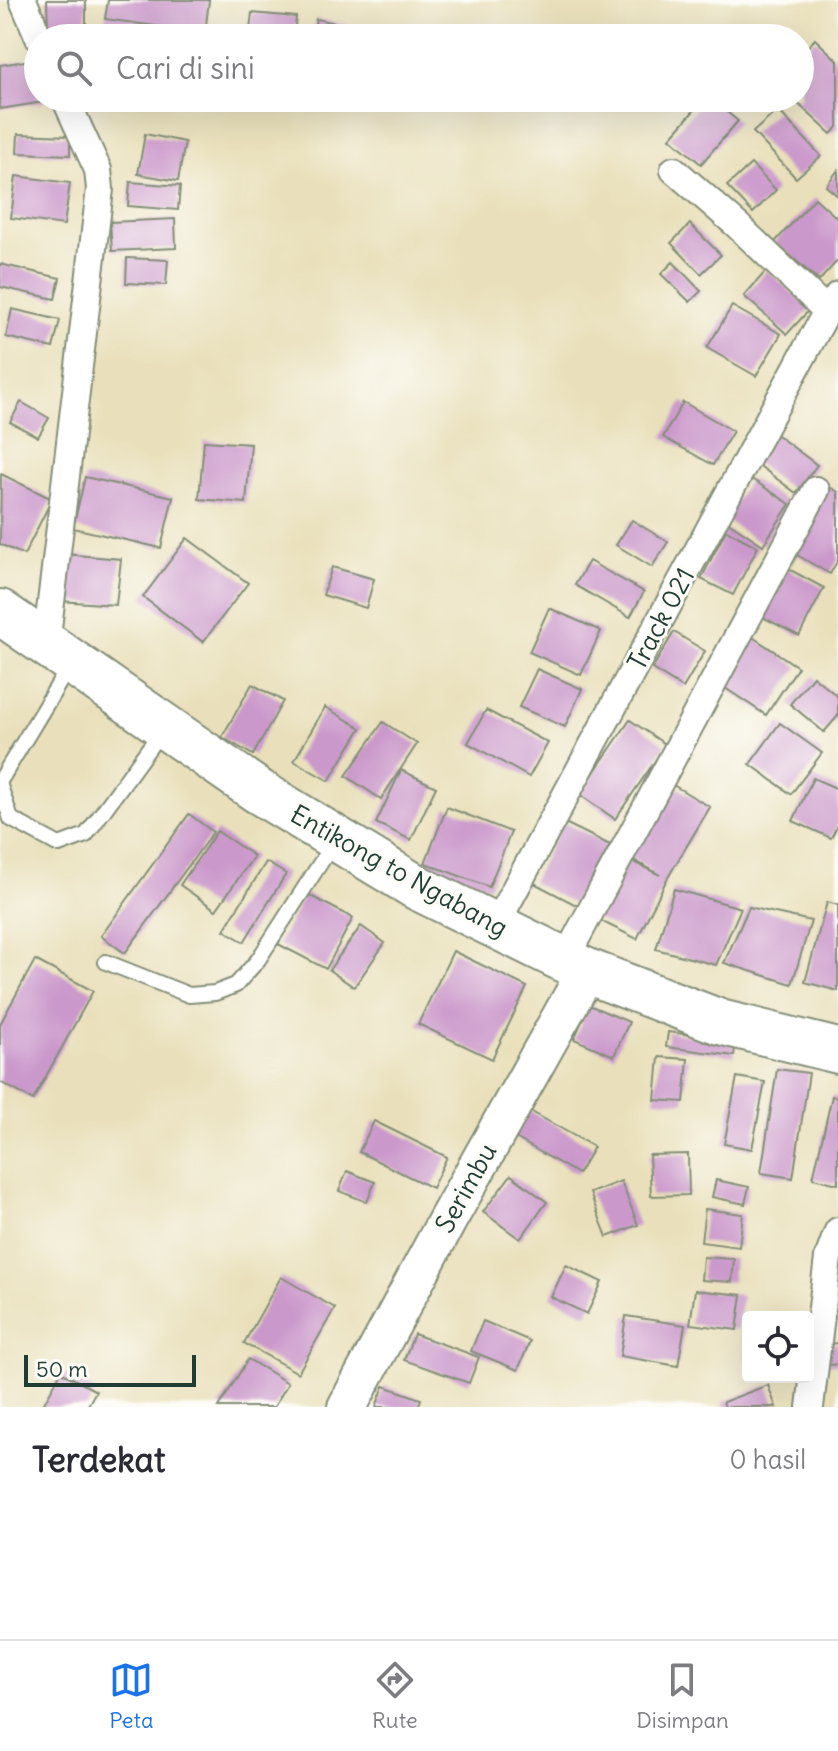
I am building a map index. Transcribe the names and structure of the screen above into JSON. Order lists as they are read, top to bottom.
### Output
{
  "streets": {
    "highway": ["Entikong to Ngabang"],
    "main road": ["Serimbu"],
    "street": ["Track 021"]
  },
  "crossings": [
    ["Track 021", "Entikong to Ngabang"],
    ["Entikong to Ngabang", "Serimbu"]
  ],
  "scale_bar": "50 m",
  "page": {
    "search": "Cari di sini",
    "scale": "50 m",
    "heading": ["Terdekat", "0 hasil"],
    "nav": ["Peta", "Rute", "Disimpan"]
  }
}
